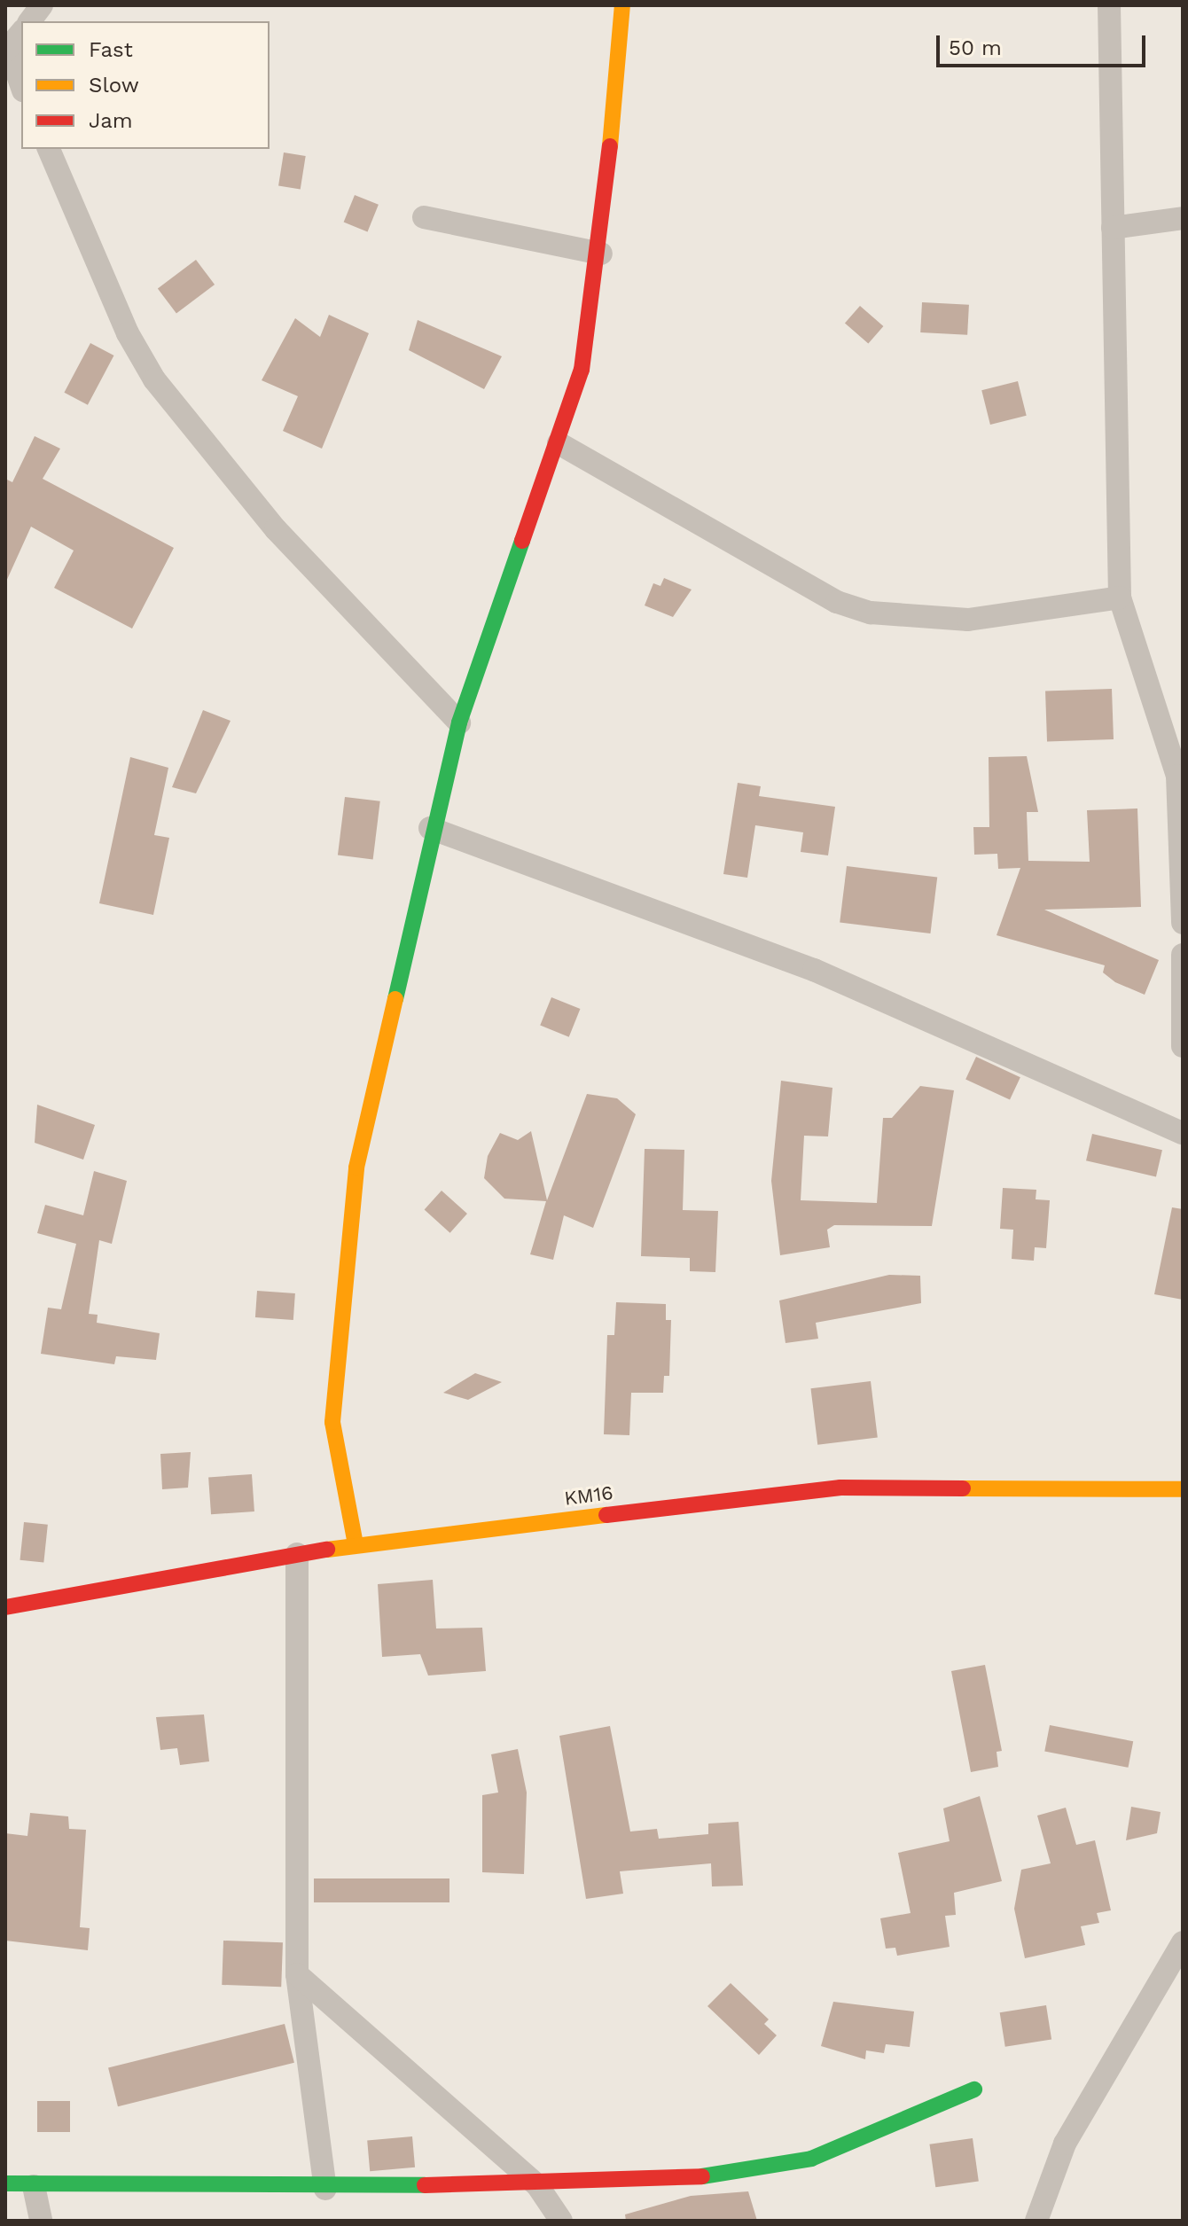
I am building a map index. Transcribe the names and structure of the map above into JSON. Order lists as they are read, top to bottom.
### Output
{
  "streets": {
    "street": ["KM16"]
  },
  "legend": ["Fast", "Slow", "Jam"],
  "scale_bar": "50 m"
}
